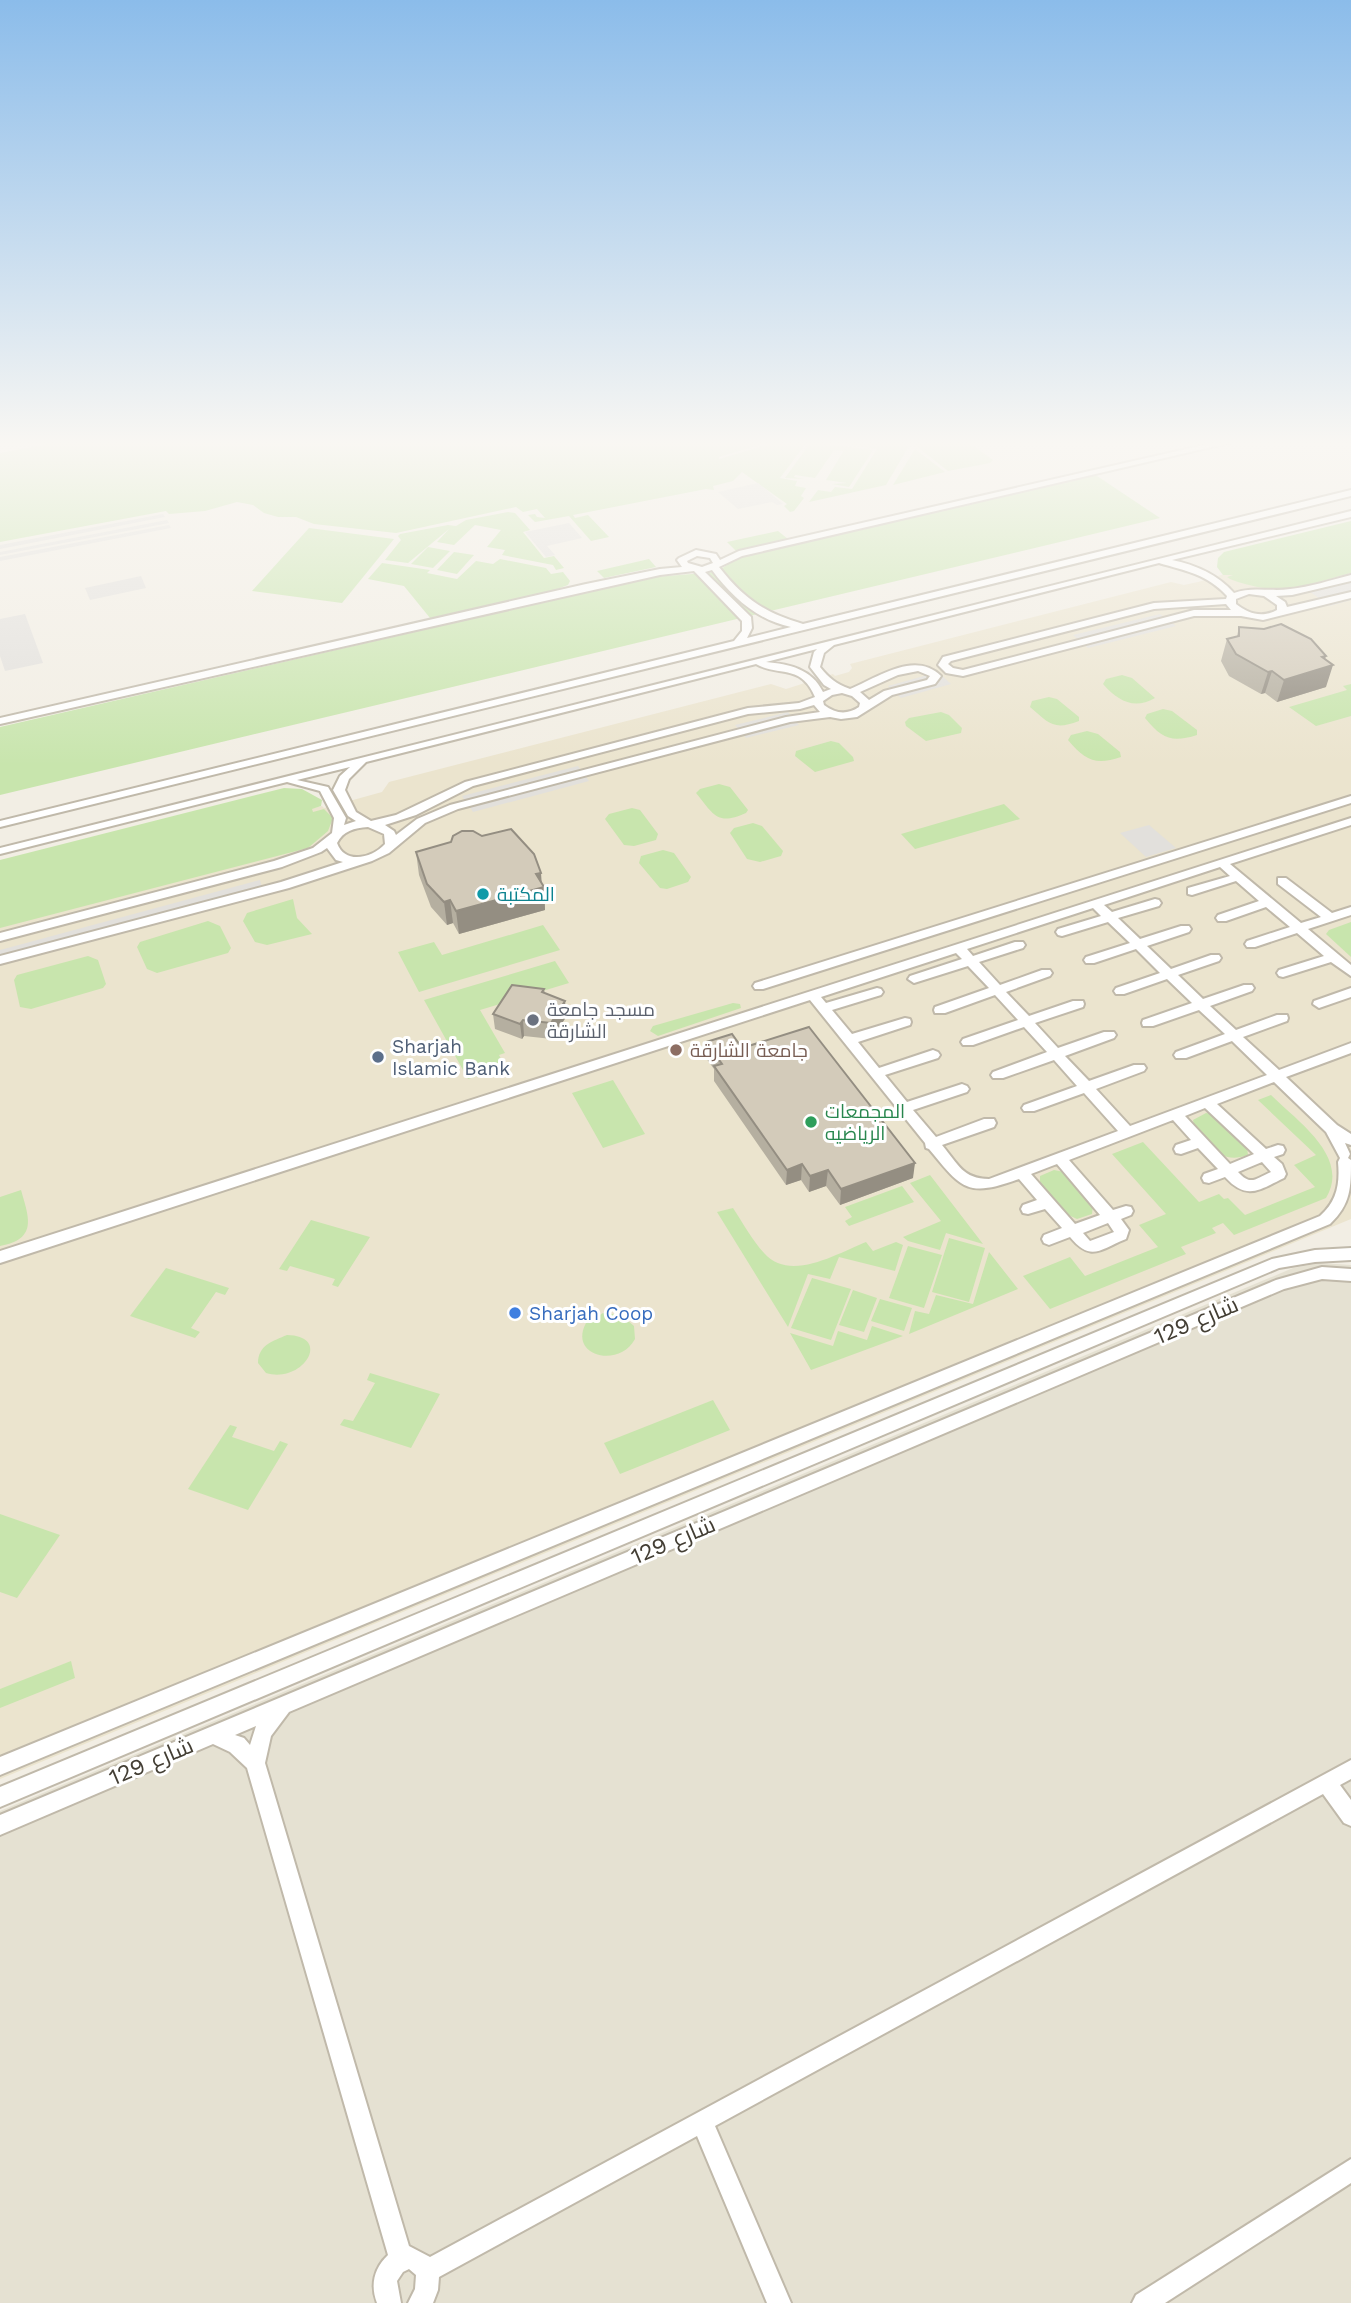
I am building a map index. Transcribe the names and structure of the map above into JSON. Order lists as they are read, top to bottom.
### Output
{
  "streets": {
    "street": ["شارع 129"]
  },
  "places": [
    "المكتبة",
    "مسجد جامعة الشارقة",
    "جامعة الشارقة",
    "Sharjah Islamic Bank",
    "المجمعات الرياضيه",
    "Sharjah Coop"
  ]
}
